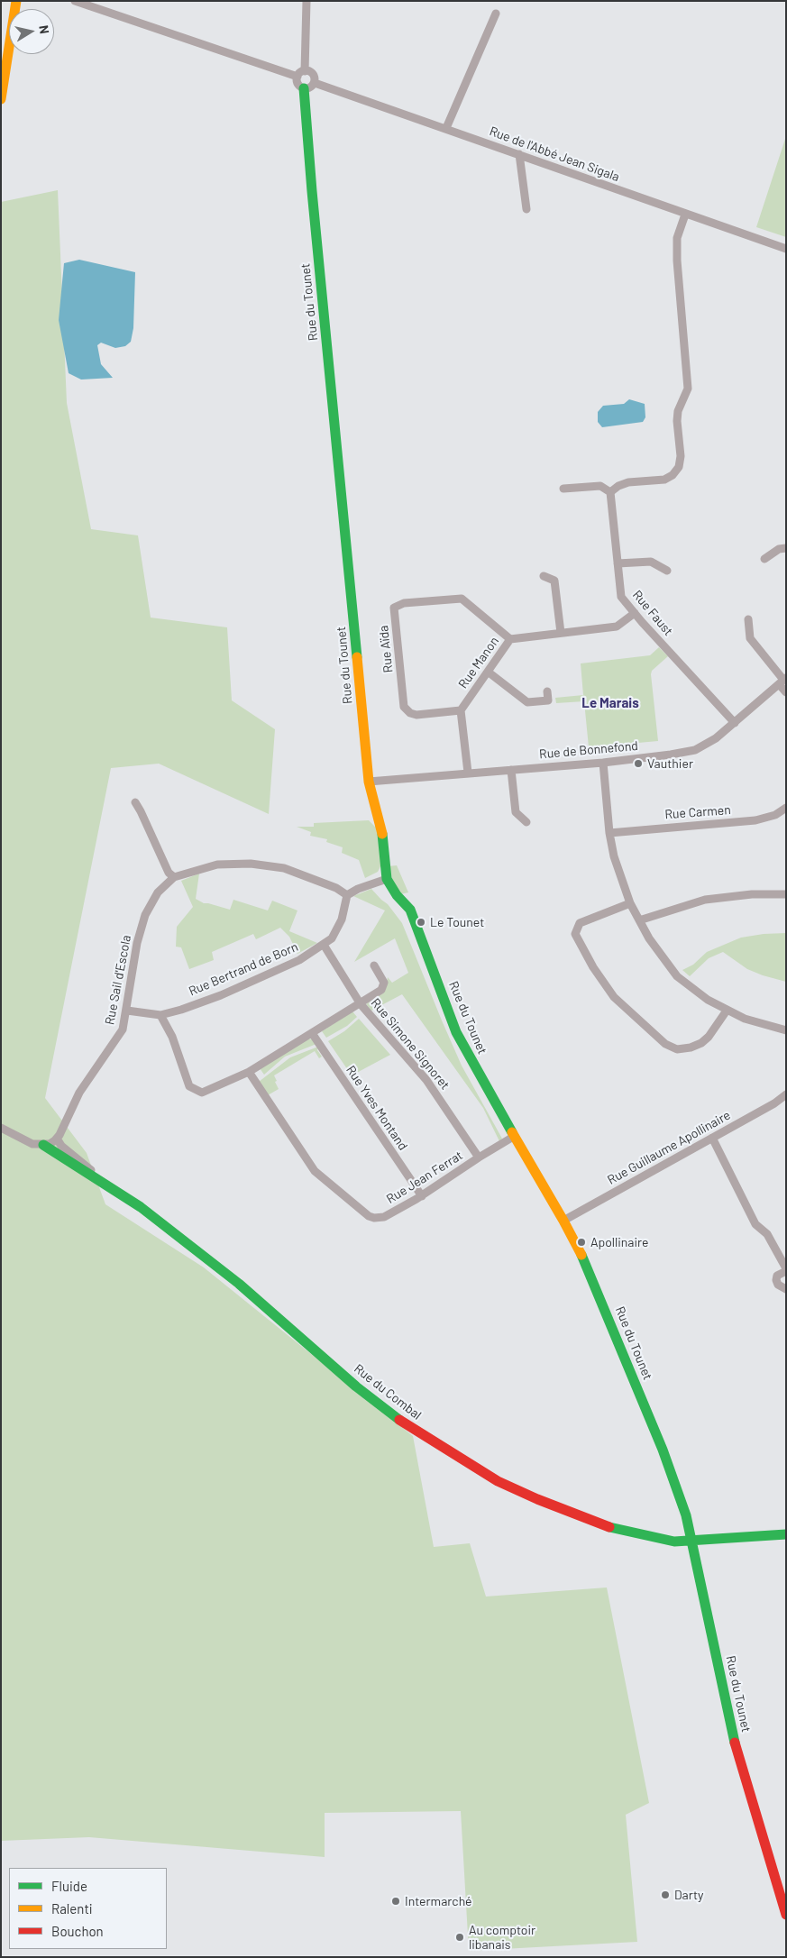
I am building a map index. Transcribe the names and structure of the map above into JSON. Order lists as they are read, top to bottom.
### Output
{
  "streets": {
    "street": [
      "Rue de l'Abbé Jean Sigala",
      "Rue du Tounet",
      "Rue Faust",
      "Rue Aïda",
      "Rue Manon",
      "Rue de Bonnefond",
      "Rue Carmen",
      "Rue Bertrand de Born",
      "Rue Sail d'Escola",
      "Rue Simone Signoret",
      "Rue Yves Montand",
      "Rue Guillaume Apollinaire",
      "Rue Jean Ferrat",
      "Rue du Combal"
    ]
  },
  "crossings": [
    ["Rue de l'Abbé Jean Sigala", "Rue du Tounet"],
    ["Rue du Tounet", "Rue de Bonnefond"],
    ["Rue du Tounet", "Rue Guillaume Apollinaire"],
    ["Rue du Tounet", "Rue Jean Ferrat"],
    ["Rue du Tounet", "Rue du Combal"],
    ["Rue Faust", "Rue Manon"],
    ["Rue Faust", "Rue de Bonnefond"],
    ["Rue Aïda", "Rue Manon"],
    ["Rue Bertrand de Born", "Rue Sail d'Escola"],
    ["Rue Bertrand de Born", "Rue Simone Signoret"],
    ["Rue Sail d'Escola", "Rue du Combal"],
    ["Rue Simone Signoret", "Rue Jean Ferrat"],
    ["Rue Yves Montand", "Rue Jean Ferrat"]
  ],
  "districts": ["Le Marais"],
  "places": [
    "Vauthier",
    "Le Tounet",
    "Apollinaire",
    "Darty",
    "Intermarché",
    "Au comptoir libanais"
  ],
  "legend": ["Fluide", "Ralenti", "Bouchon"],
  "north": "right"
}
